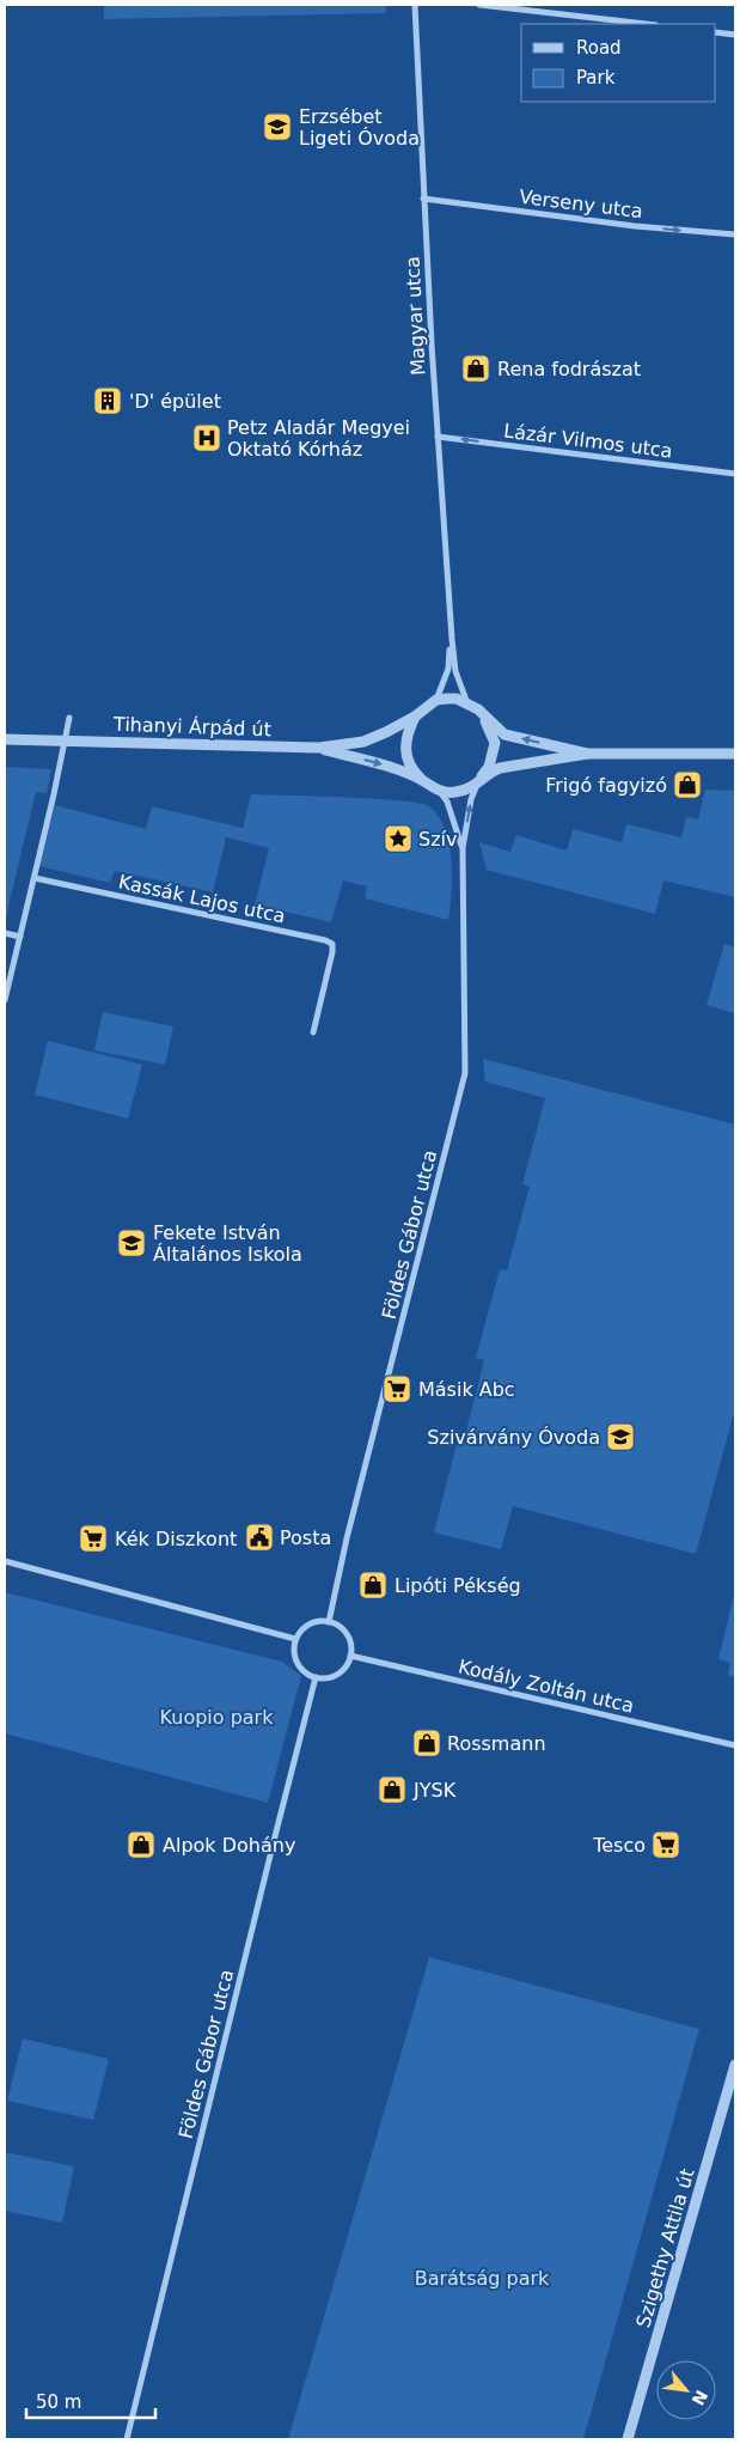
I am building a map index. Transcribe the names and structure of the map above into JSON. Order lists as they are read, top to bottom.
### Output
{
  "streets": {
    "street": [
      "Verseny utca",
      "Magyar utca",
      "Lázár Vilmos utca",
      "Tihanyi Árpád út",
      "Kassák Lajos utca",
      "Földes Gábor utca",
      "Kodály Zoltán utca",
      "Szigethy Attila út"
    ]
  },
  "crossings": [
    ["Verseny utca", "Magyar utca"],
    ["Magyar utca", "Lázár Vilmos utca"],
    ["Magyar utca", "Tihanyi Árpád út"],
    ["Magyar utca", "Földes Gábor utca"],
    ["Tihanyi Árpád út", "Földes Gábor utca"],
    ["Földes Gábor utca", "Kodály Zoltán utca"]
  ],
  "one_way": ["Verseny utca", "Lázár Vilmos utca"],
  "parks": ["Kuopio park", "Barátság park"],
  "places": {
    "school or university": ["Erzsébet Ligeti Óvoda", "Fekete István Általános Iskola", "Szivárvány Óvoda"],
    "shop": [
      "Rena fodrászat",
      "Frigó fagyizó",
      "Lipóti Pékség",
      "Rossmann",
      "JYSK",
      "Alpok Dohány"
    ],
    "building": ["'D' épület"],
    "hospital": ["Petz Aladár Megyei Oktató Kórház"],
    "place": ["Szív"],
    "supermarket": ["Másik Abc", "Kék Diszkont", "Tesco"],
    "public building": ["Posta"]
  },
  "legend": ["Road", "Park"],
  "scale_bar": "50 m",
  "north": "bottom right"
}
